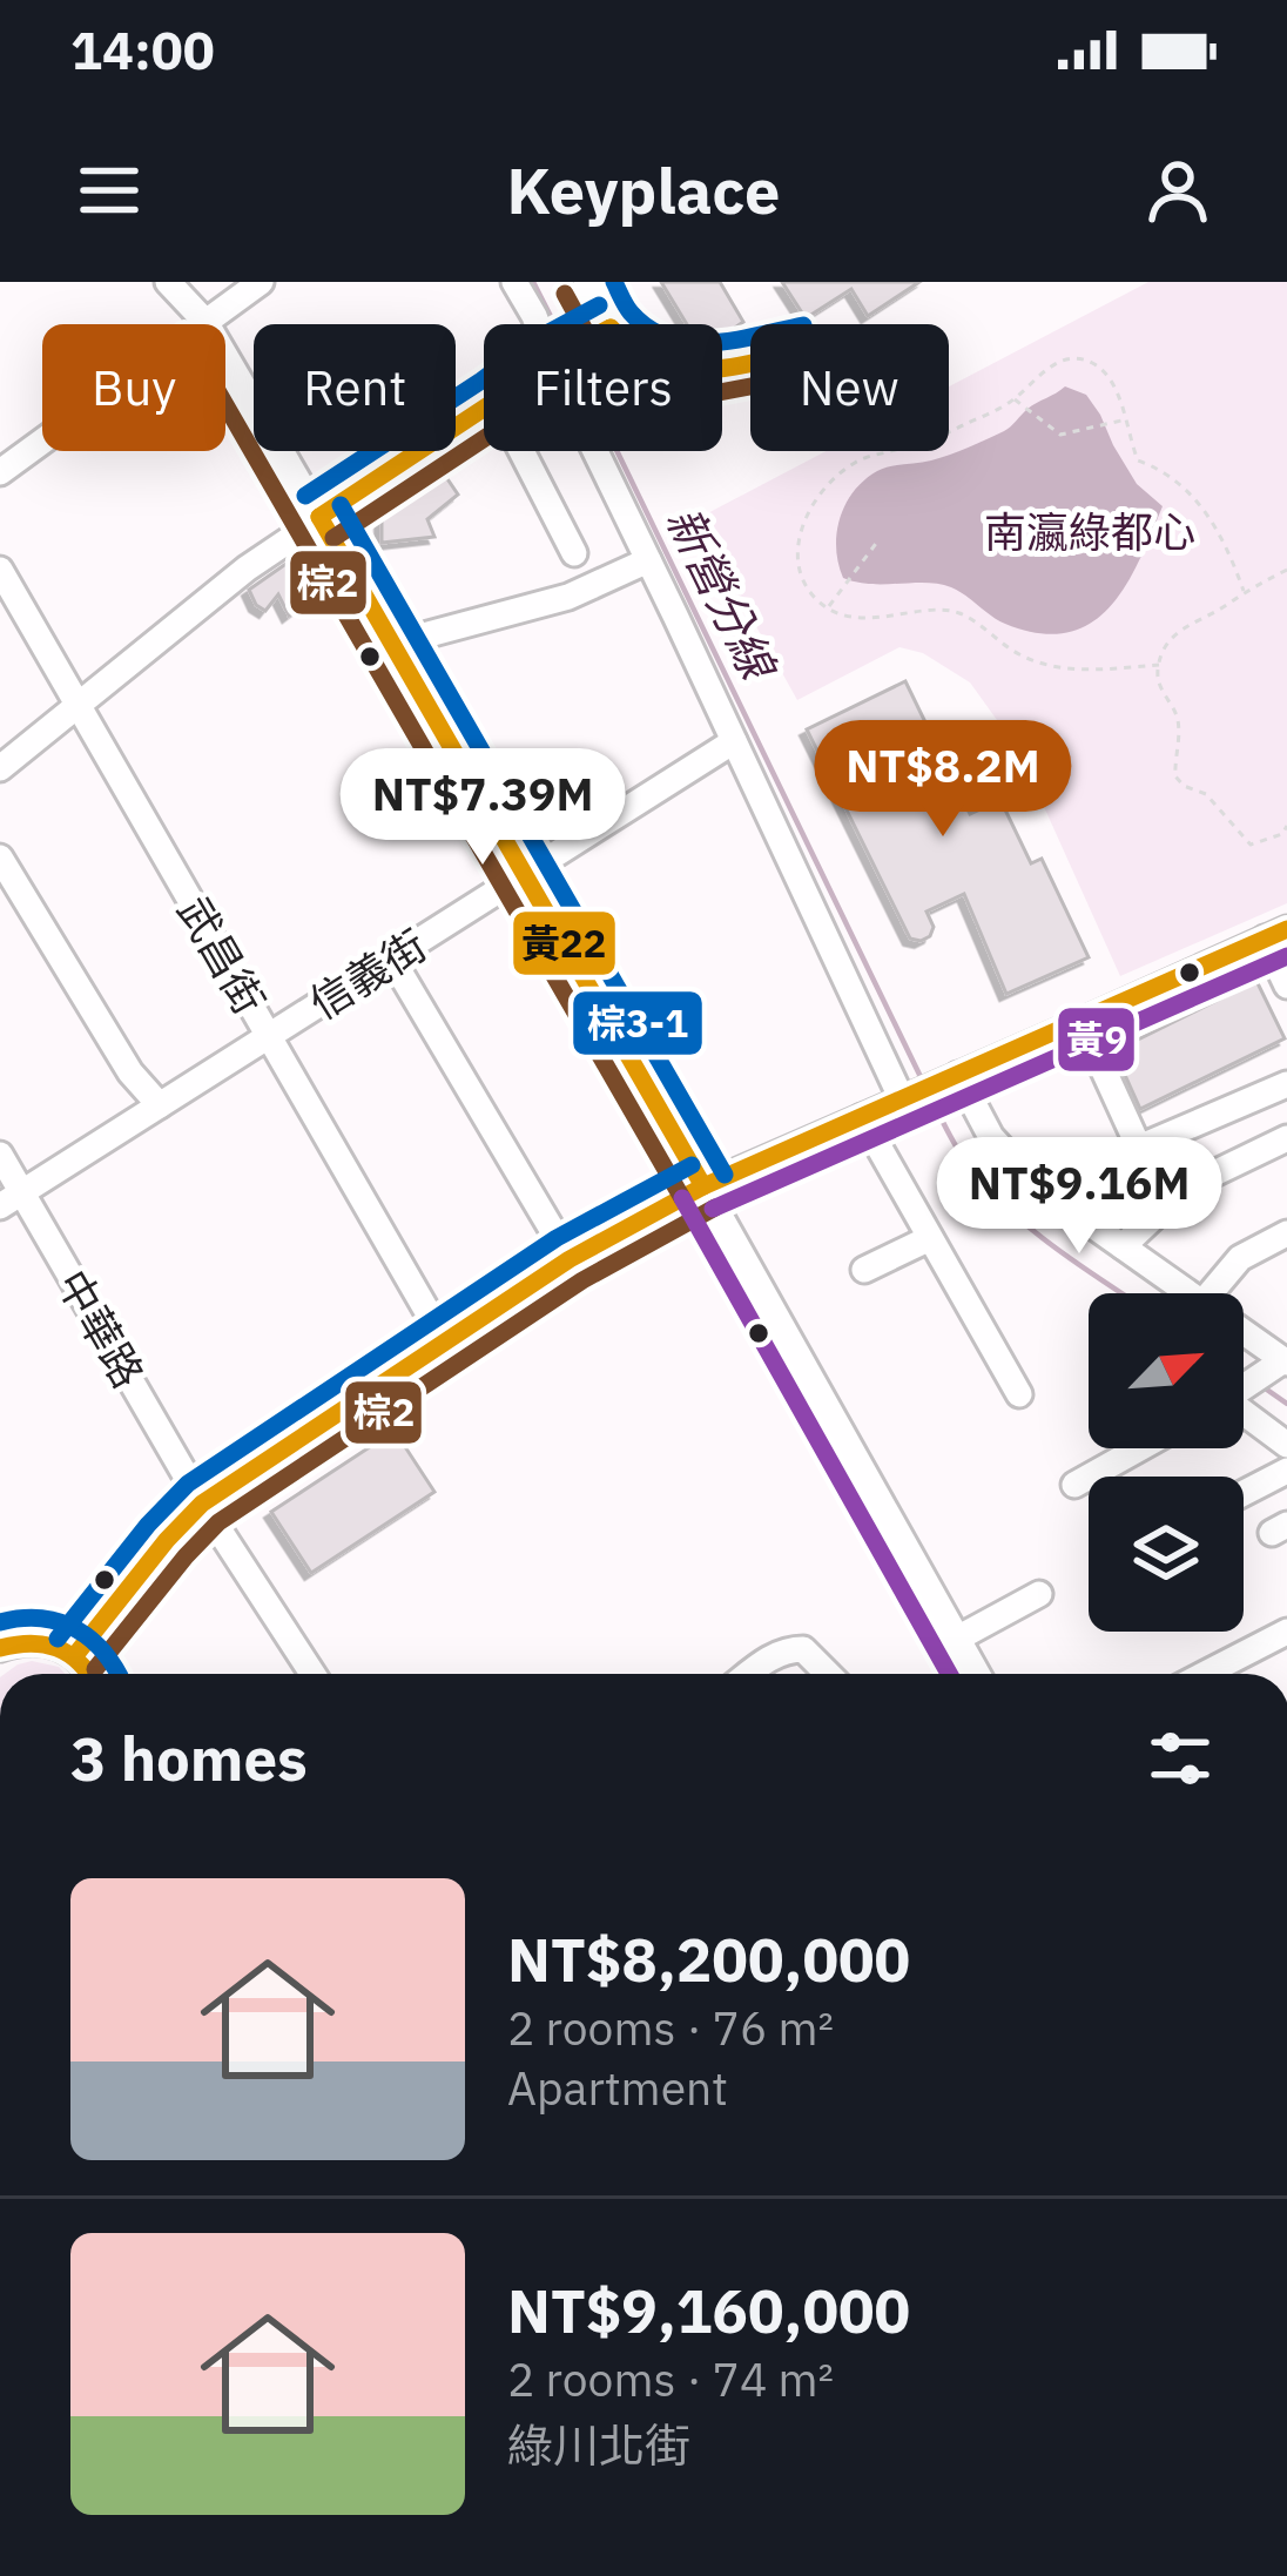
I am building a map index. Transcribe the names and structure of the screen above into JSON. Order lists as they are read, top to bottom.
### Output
{
  "streets": {
    "street": ["武昌街", "信義街", "中華路"]
  },
  "crossings": [
    ["武昌街", "信義街"],
    ["信義街", "中華路"]
  ],
  "water": ["新營分線"],
  "parks": ["南瀛綠都心"],
  "lines": [
    "transit line 棕3-1",
    "transit line 棕2",
    "transit line 黃22",
    "transit line 黃9"
  ],
  "north": "top right",
  "page": {
    "status": "14:00",
    "header": "Keyplace",
    "chip": [
      "Buy",
      "Rent",
      "Filters",
      "New"
    ],
    "price": ["NT$8.2M", "NT$7.39M", "NT$9.16M"],
    "heading": "3 homes",
    "list": [
      {
        "name": "NT$8,200,000",
        "note": "2 rooms · 76 m² · Apartment"
      },
      {
        "name": "NT$9,160,000",
        "note": "2 rooms · 74 m² · 綠川北街"
      }
    ]
  }
}
